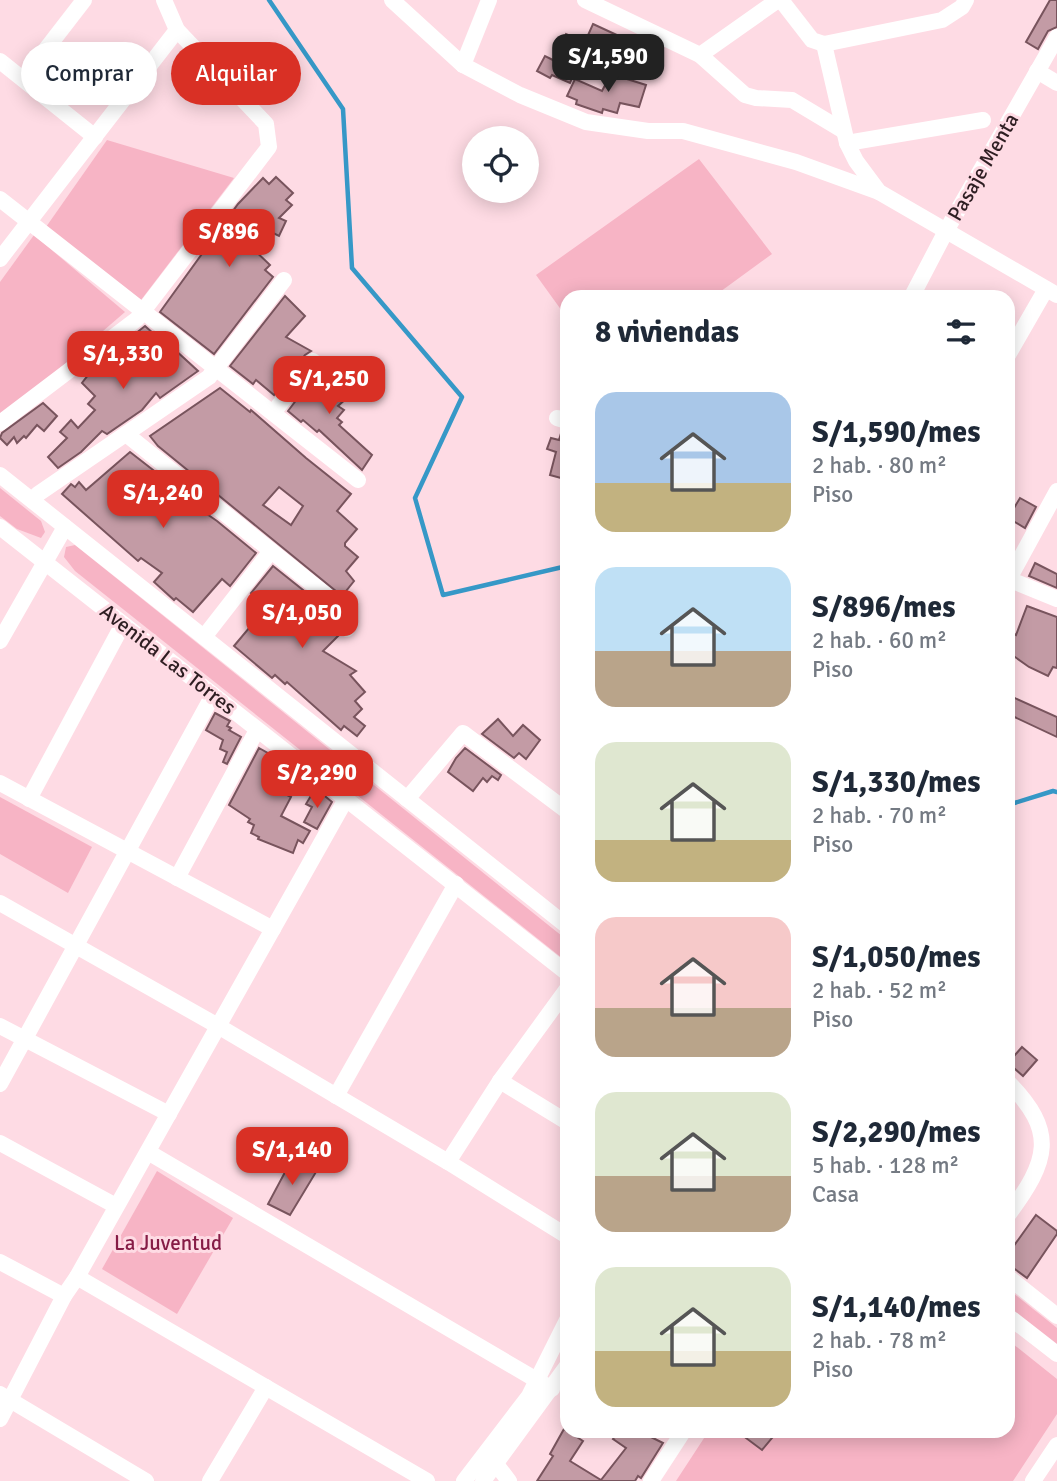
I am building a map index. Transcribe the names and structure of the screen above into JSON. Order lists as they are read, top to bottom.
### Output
{
  "streets": {
    "street": ["Pasaje Menta", "Avenida Las Torres"]
  },
  "parks": ["La Juventud"],
  "page": {
    "price": [
      "S/1,590",
      "S/896",
      "S/1,330",
      "S/1,250",
      "S/1,240",
      "S/1,050",
      "S/2,290",
      "S/1,140"
    ],
    "chip": ["Comprar", "Alquilar"],
    "heading": "8 viviendas",
    "list": [
      {
        "name": "S/1,590/mes",
        "note": "2 hab. · 80 m² · Piso"
      },
      {
        "name": "S/896/mes",
        "note": "2 hab. · 60 m² · Piso"
      },
      {
        "name": "S/1,330/mes",
        "note": "2 hab. · 70 m² · Piso"
      },
      {
        "name": "S/1,050/mes",
        "note": "2 hab. · 52 m² · Piso"
      },
      {
        "name": "S/2,290/mes",
        "note": "5 hab. · 128 m² · Casa"
      },
      {
        "name": "S/1,140/mes",
        "note": "2 hab. · 78 m² · Piso"
      }
    ]
  }
}
